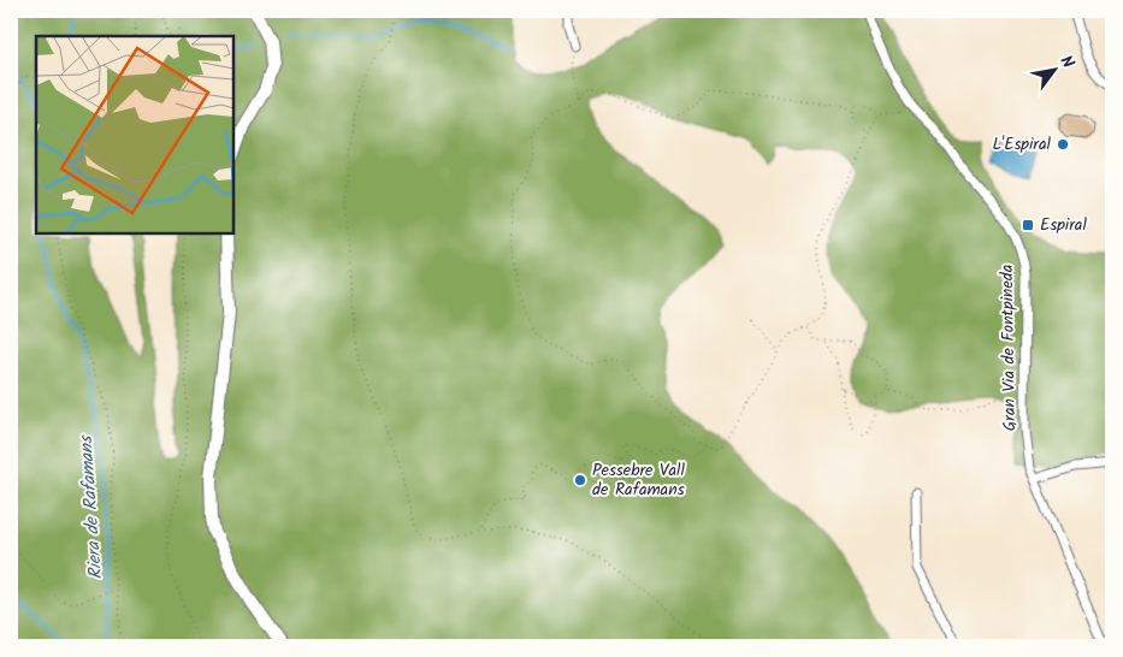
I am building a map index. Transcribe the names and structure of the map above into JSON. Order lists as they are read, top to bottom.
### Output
{
  "streets": {
    "street": ["Gran Via de Fontpineda"]
  },
  "water": ["Riera de Rafamans"],
  "places": {
    "other": ["L'Espiral", "Pessebre Vall de Rafamans"],
    "transit": ["Espiral"]
  },
  "north": "top right"
}
